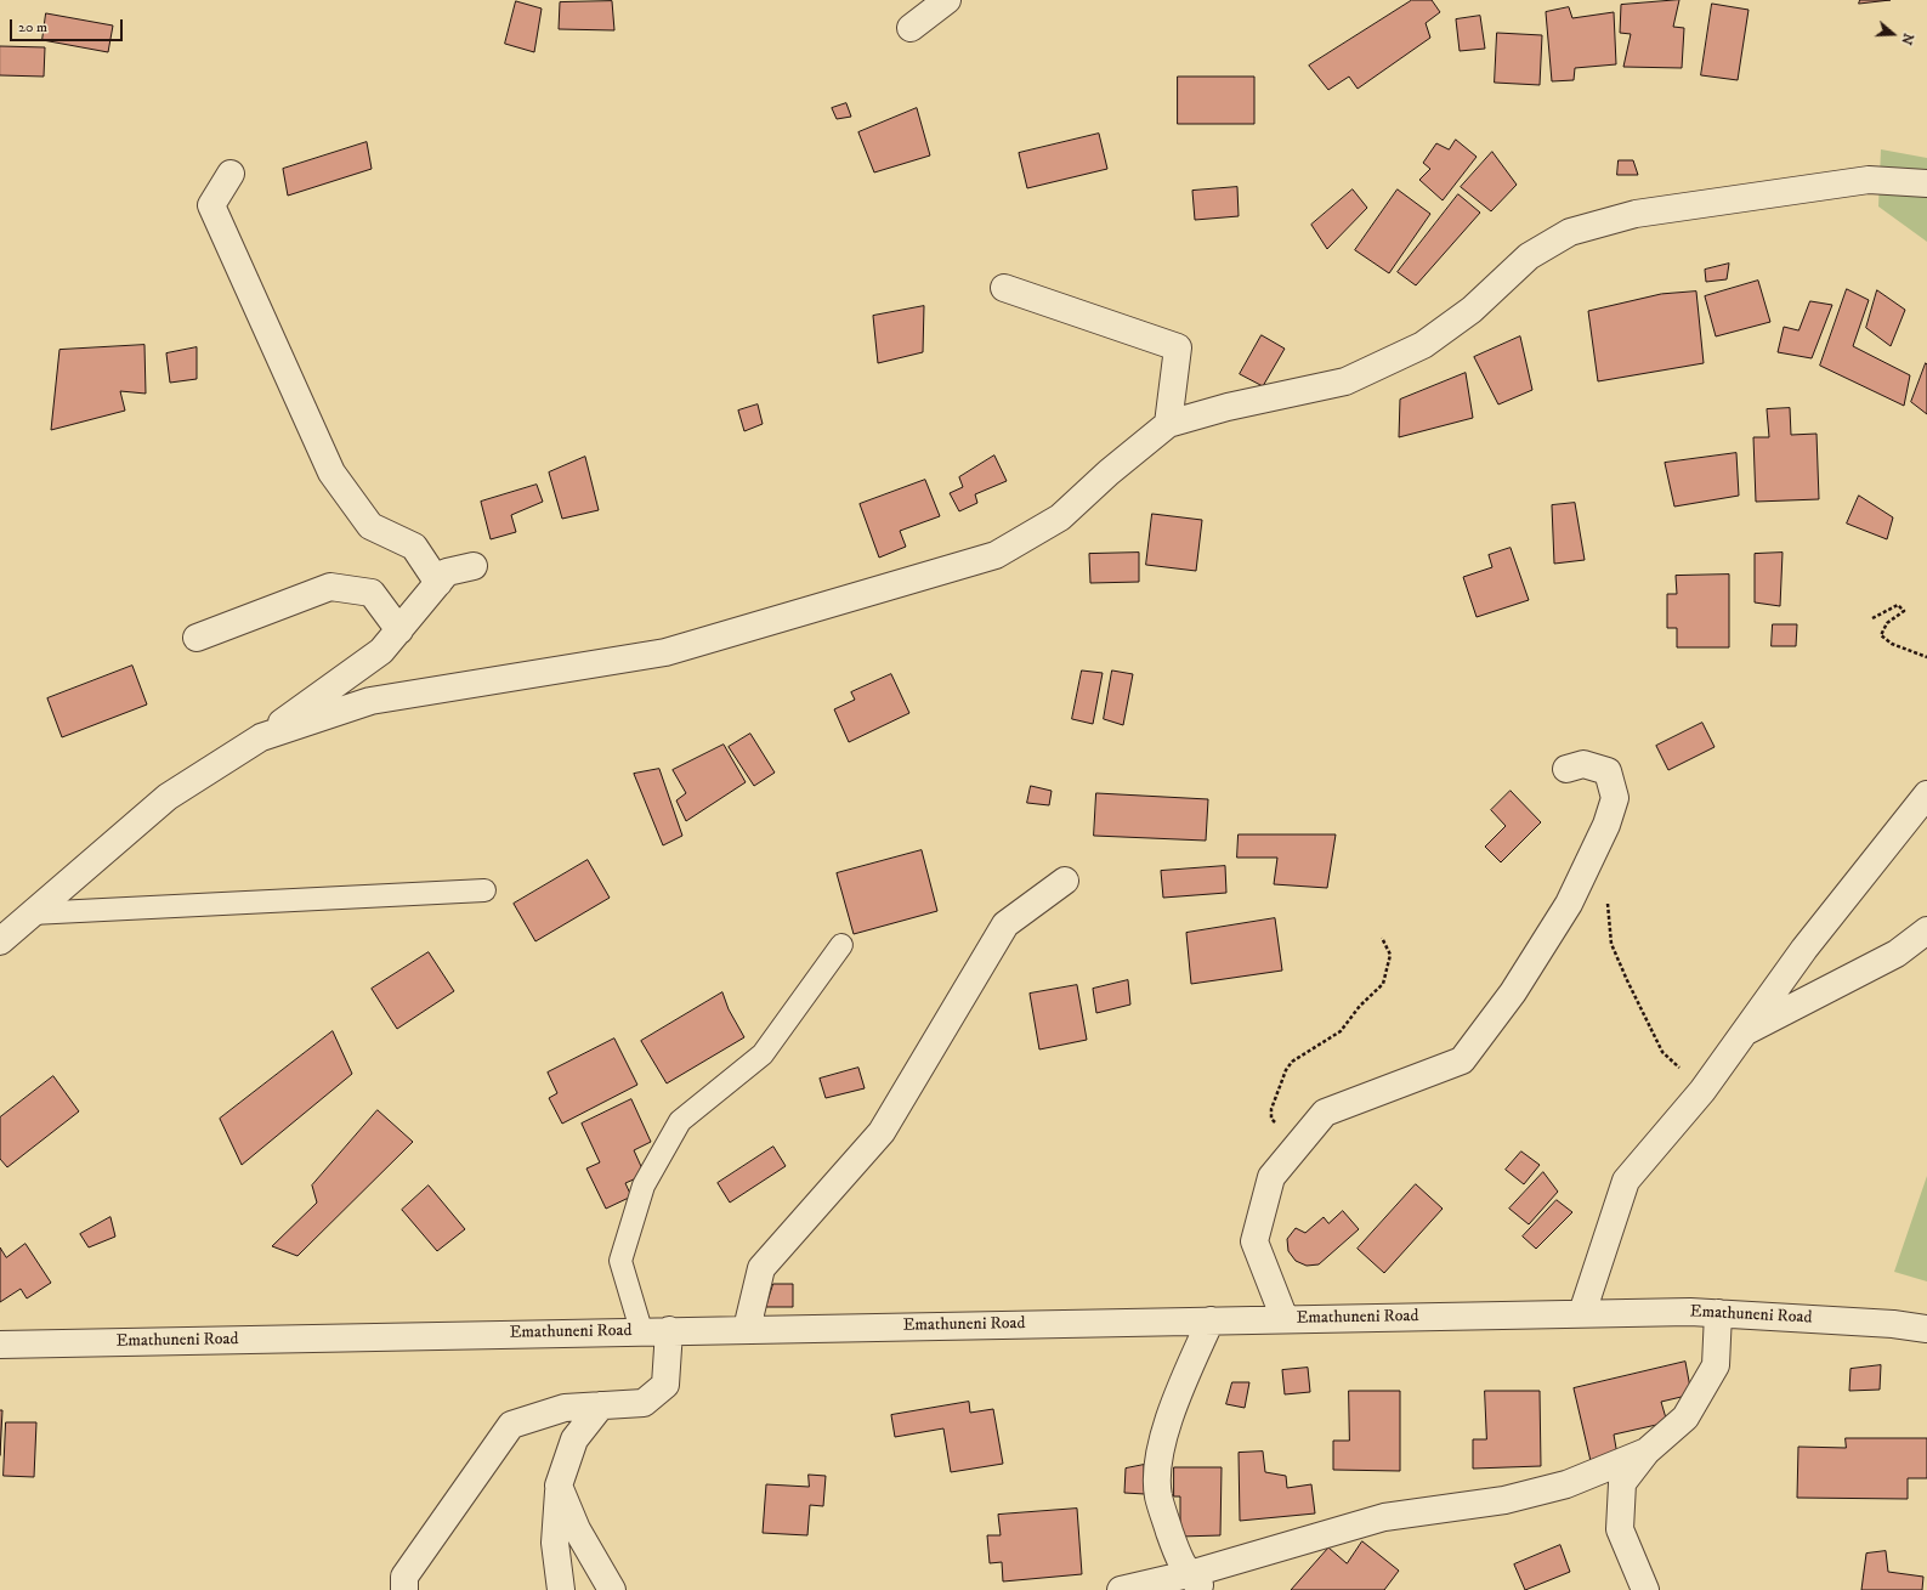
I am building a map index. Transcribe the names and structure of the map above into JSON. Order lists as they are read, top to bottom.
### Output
{
  "streets": {
    "street": ["Emathuneni Road"]
  },
  "scale_bar": "20 m",
  "north": "right"
}
